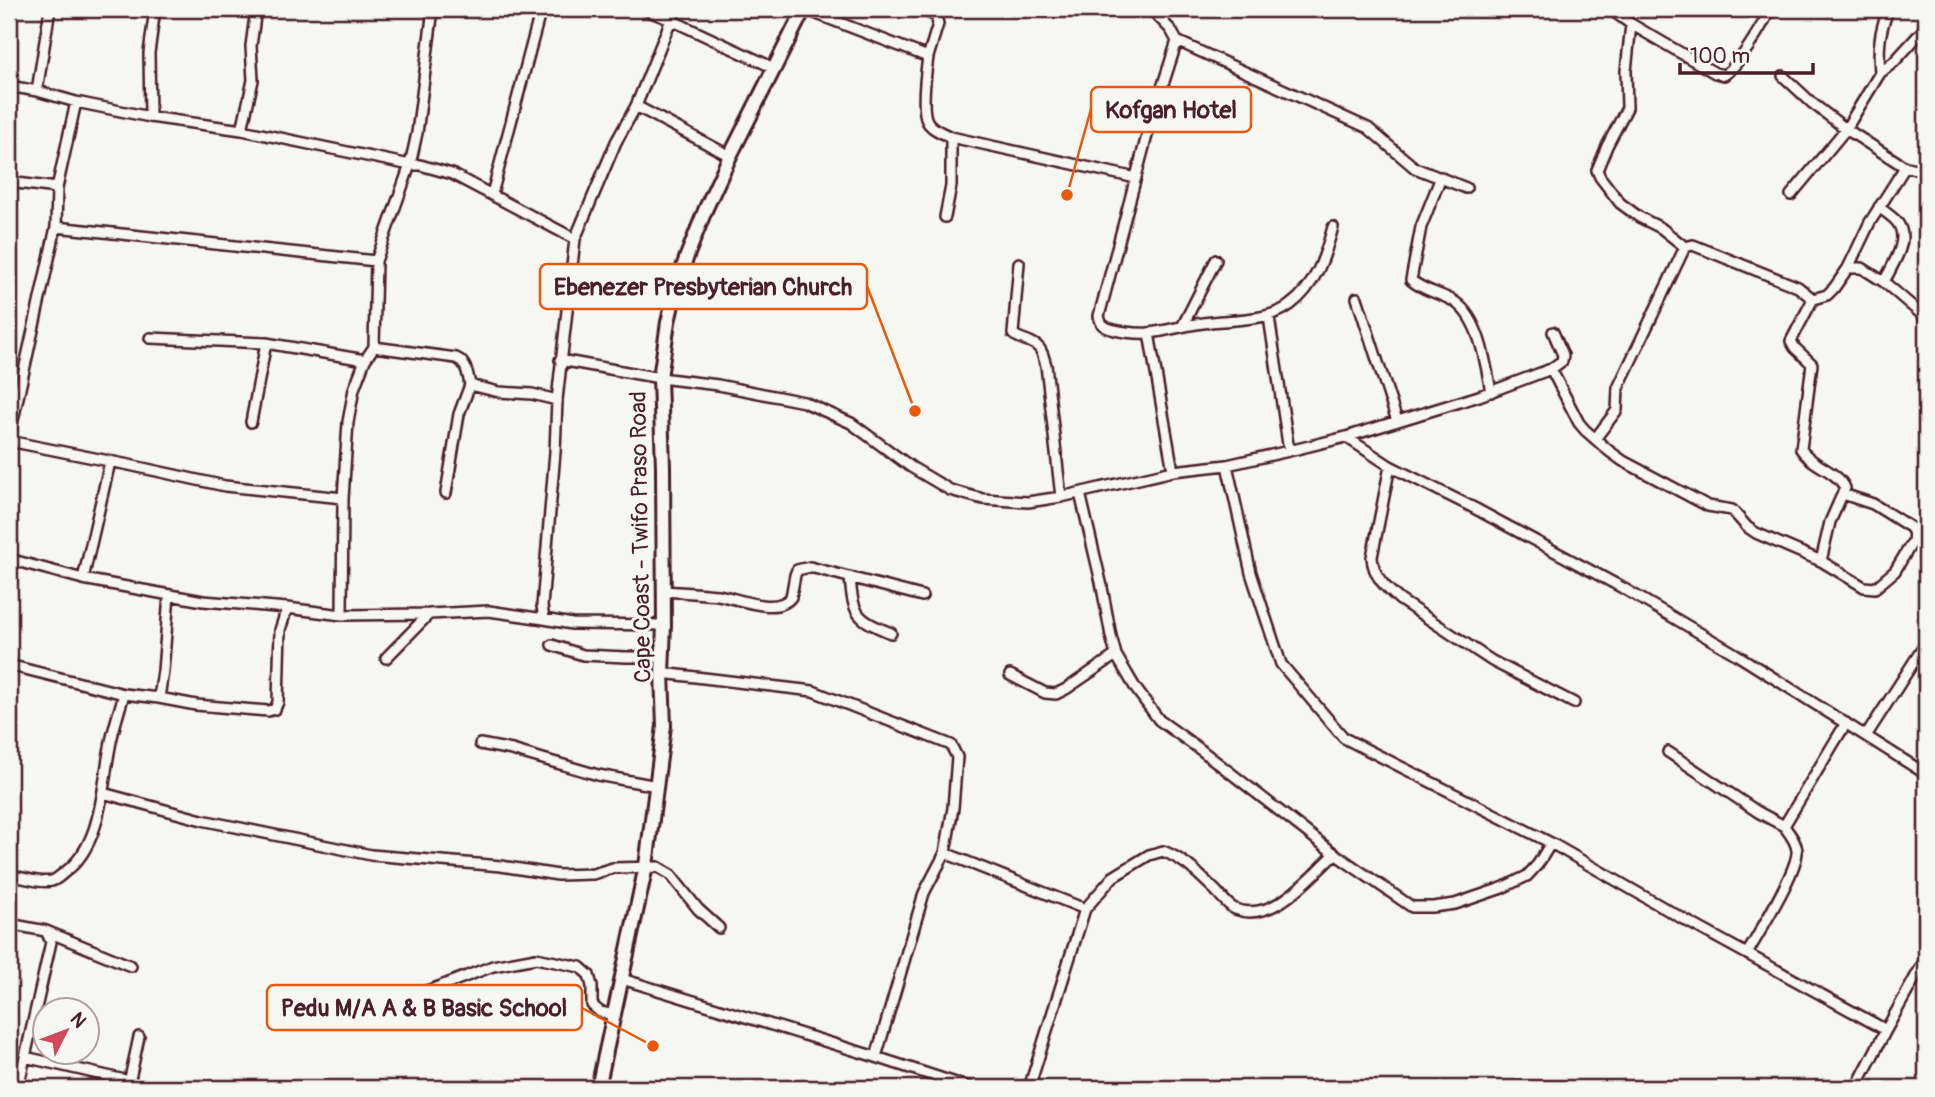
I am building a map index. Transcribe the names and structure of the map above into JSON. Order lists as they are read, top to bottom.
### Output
{
  "streets": {
    "main road": ["Cape Coast - Twifo Praso Road"]
  },
  "places": ["Kofgan Hotel", "Ebenezer Presbyterian Church", "Pedu M/A A & B Basic School"],
  "scale_bar": "100 m",
  "north": "top right"
}
